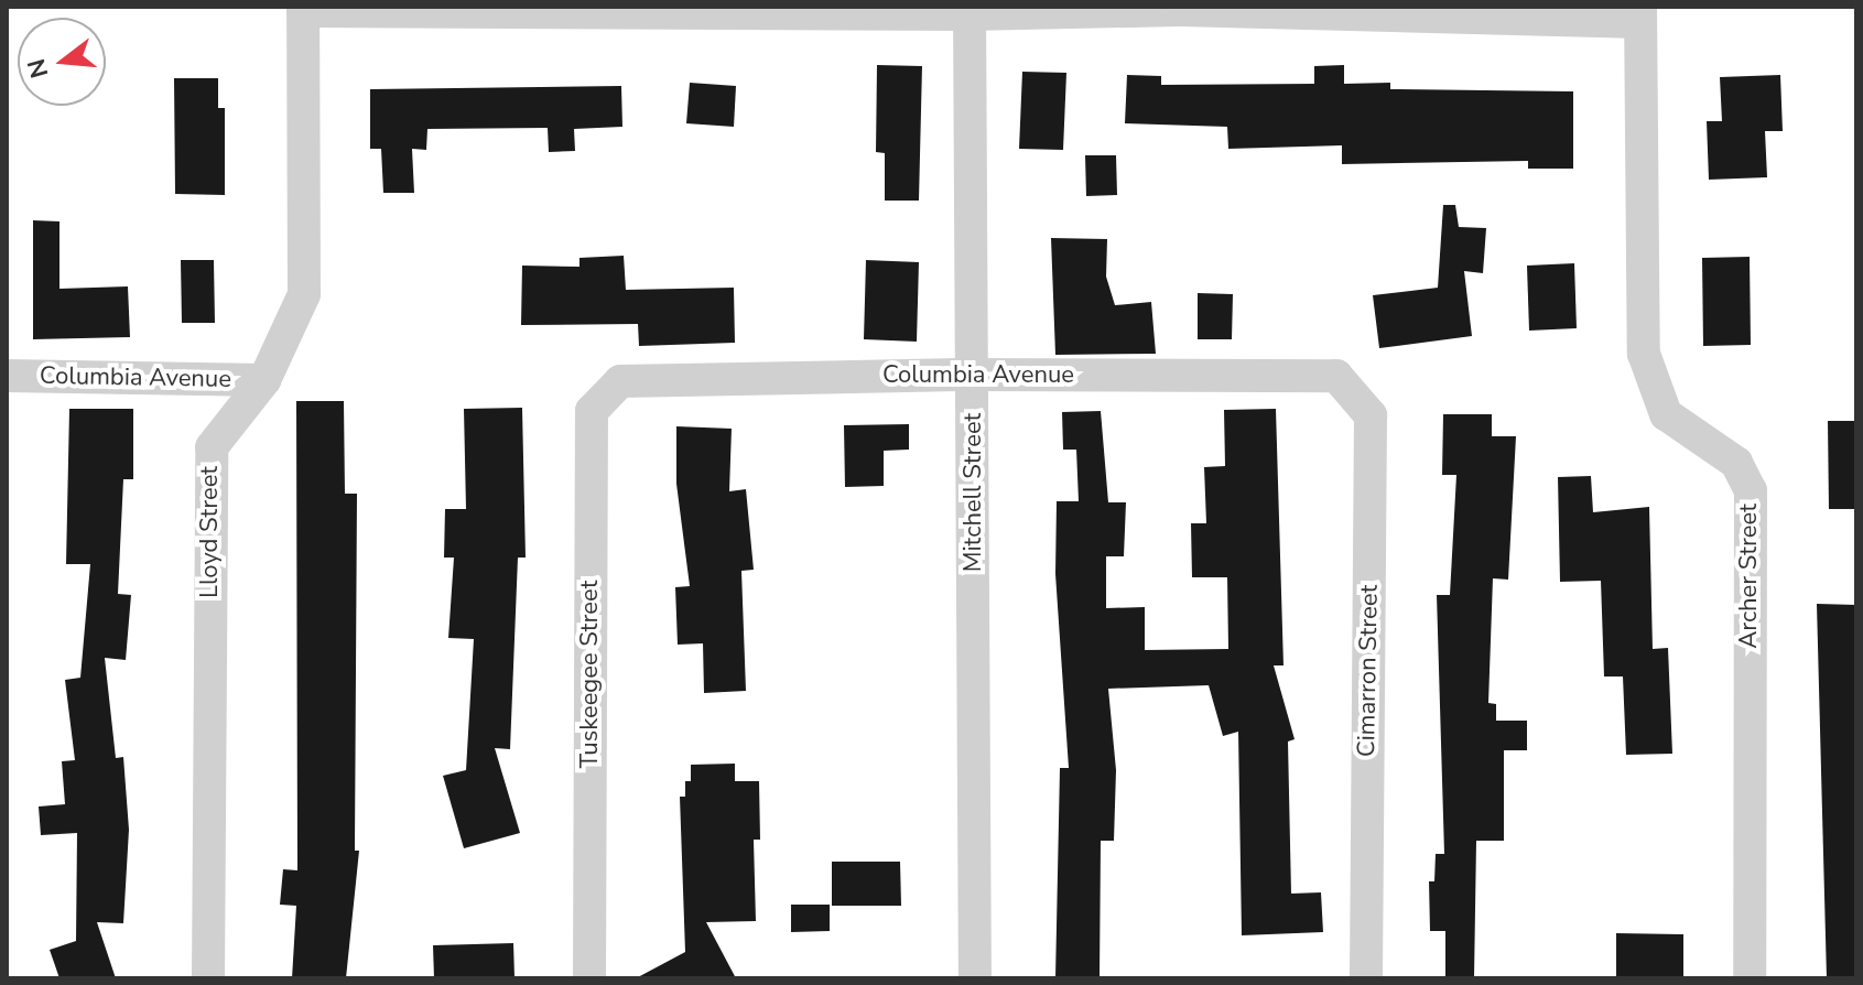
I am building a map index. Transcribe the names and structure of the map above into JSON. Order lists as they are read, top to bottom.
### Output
{
  "streets": {
    "street": [
      "Columbia Avenue",
      "Mitchell Street",
      "Lloyd Street",
      "Archer Street",
      "Cimarron Street",
      "Tuskeegee Street"
    ]
  },
  "crossings": [
    ["Columbia Avenue", "Mitchell Street"],
    ["Columbia Avenue", "Lloyd Street"],
    ["Columbia Avenue", "Cimarron Street"],
    ["Columbia Avenue", "Tuskeegee Street"]
  ],
  "north": "left"
}
